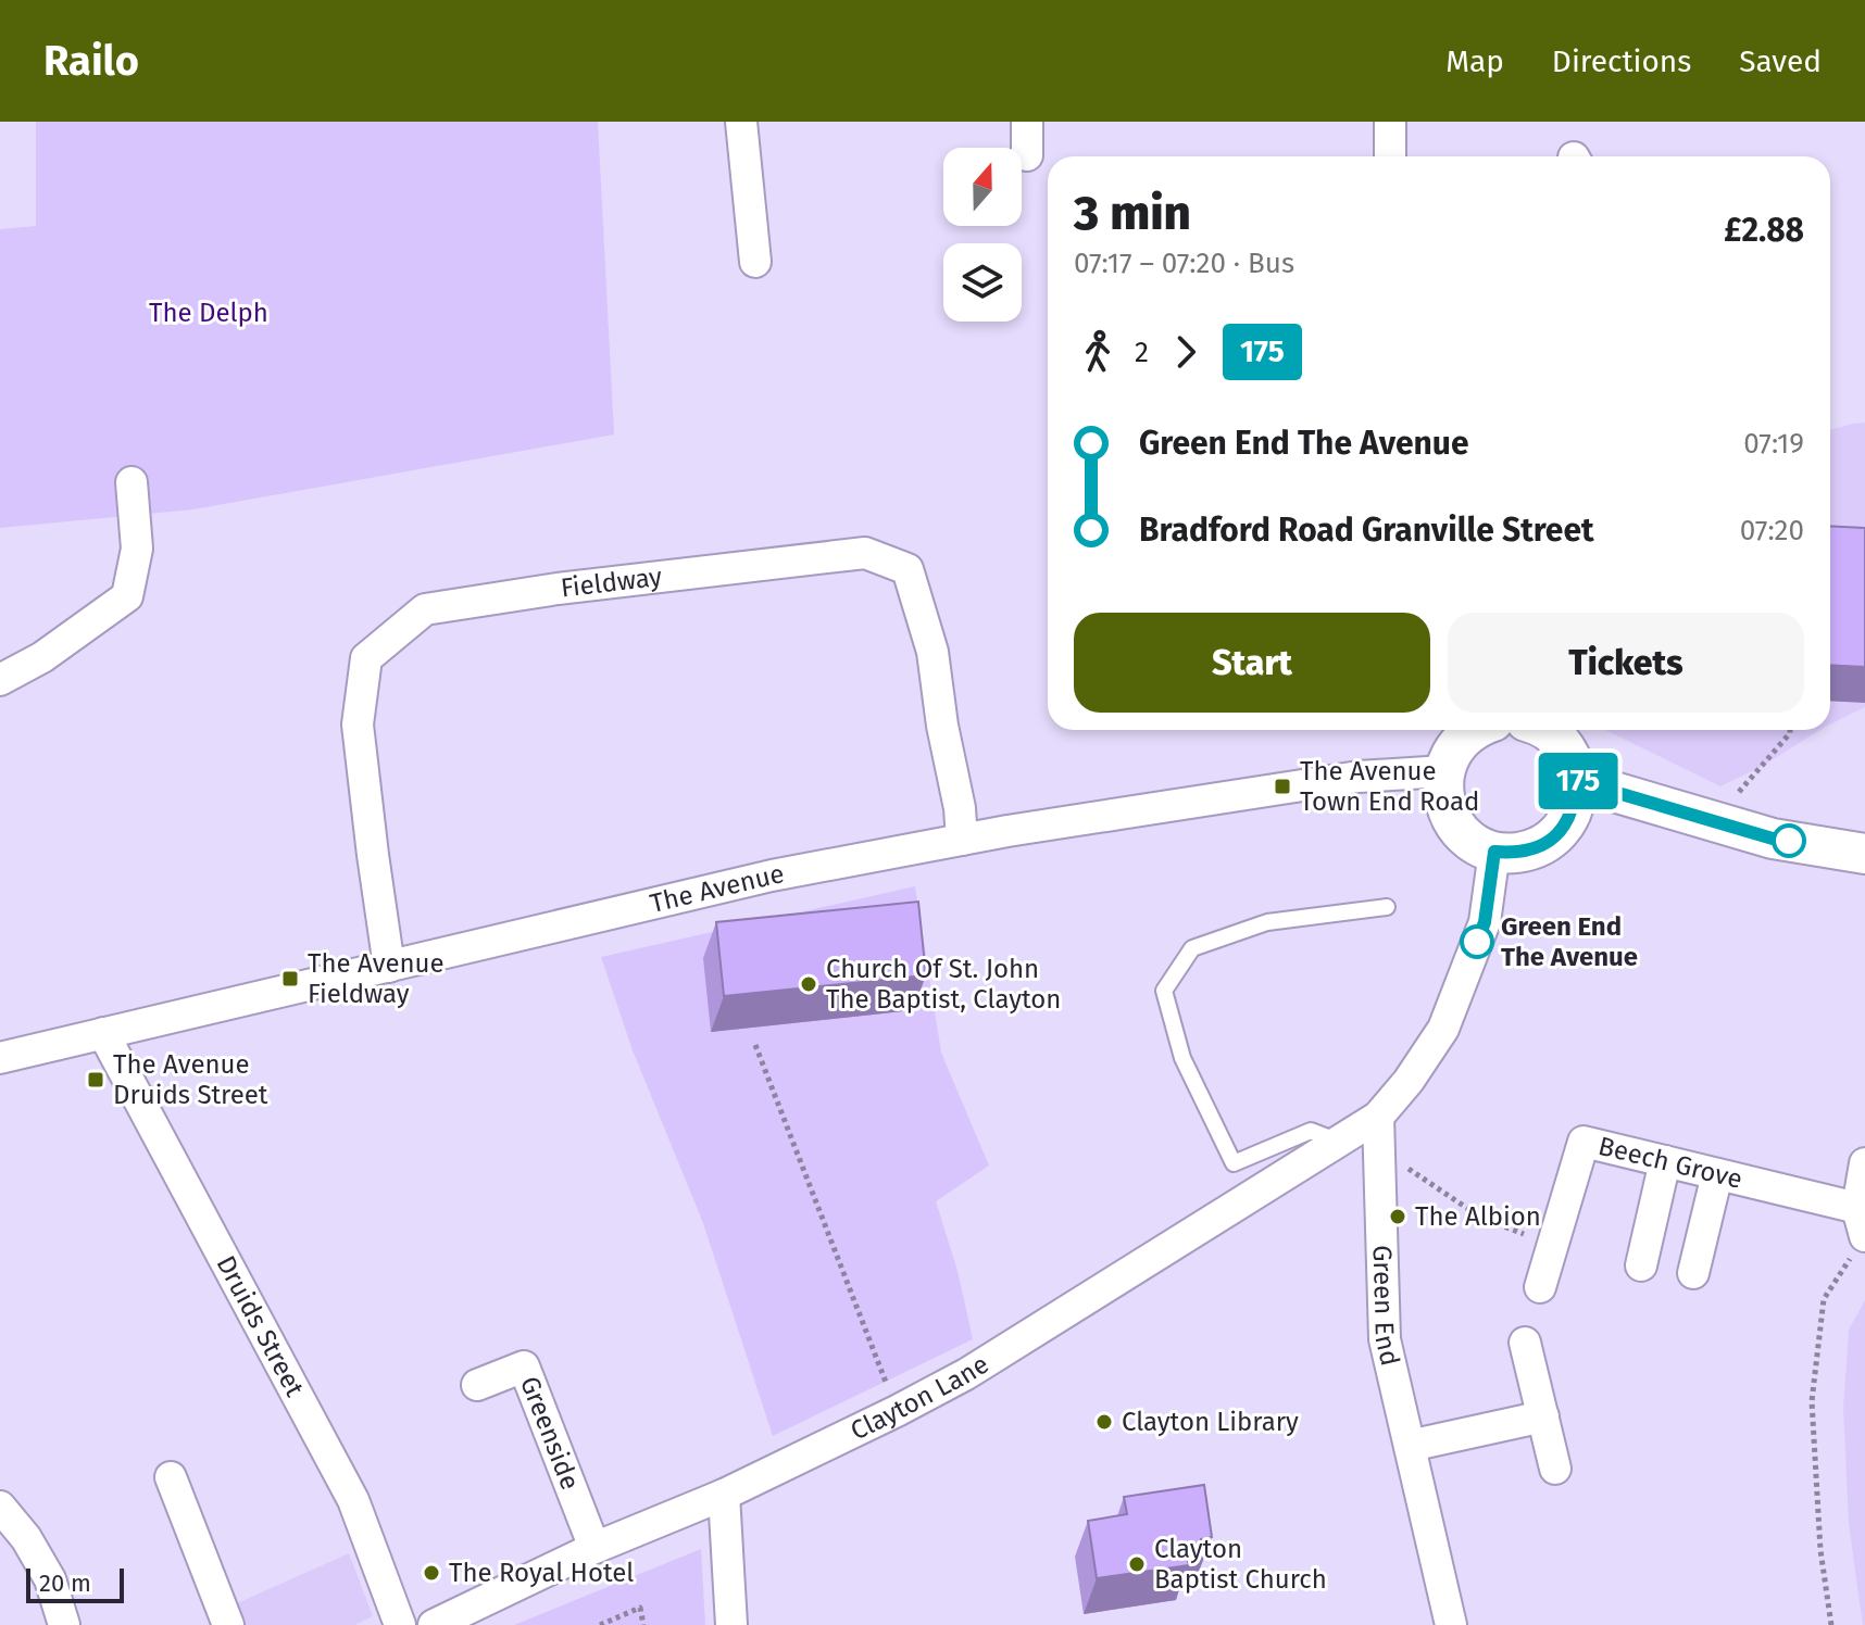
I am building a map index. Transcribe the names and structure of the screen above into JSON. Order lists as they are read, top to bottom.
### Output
{
  "streets": {
    "street": [
      "Fieldway",
      "The Avenue",
      "Beech Grove",
      "Green End",
      "Druids Street",
      "Clayton Lane",
      "Greenside"
    ]
  },
  "crossings": [
    ["Fieldway", "The Avenue"],
    ["The Avenue", "Druids Street"],
    ["Green End", "Clayton Lane"],
    ["Clayton Lane", "Greenside"]
  ],
  "parks": ["The Delph"],
  "places": {
    "transit": ["The Avenue Town End Road", "The Avenue Fieldway", "The Avenue Druids Street"],
    "other": [
      "Green End The Avenue",
      "Church Of St. John The Baptist, Clayton",
      "The Albion",
      "Clayton Library",
      "Clayton Baptist Church",
      "The Royal Hotel"
    ]
  },
  "lines": ["bus line 175"],
  "scale_bar": "20 m",
  "north": "top",
  "page": {
    "header": "Railo",
    "nav": ["Map", "Directions", "Saved"],
    "on_map": "175",
    "heading": ["3 min", "07:17 – 07:20 · Bus", "£2.88"],
    "legs": ["2", "175"],
    "list": [
      {
        "name": "Green End The Avenue",
        "value": "07:19"
      },
      {
        "name": "Bradford Road Granville Street",
        "value": "07:20"
      }
    ],
    "buttons": ["Start", "Tickets"],
    "scale": "20 m"
  }
}
